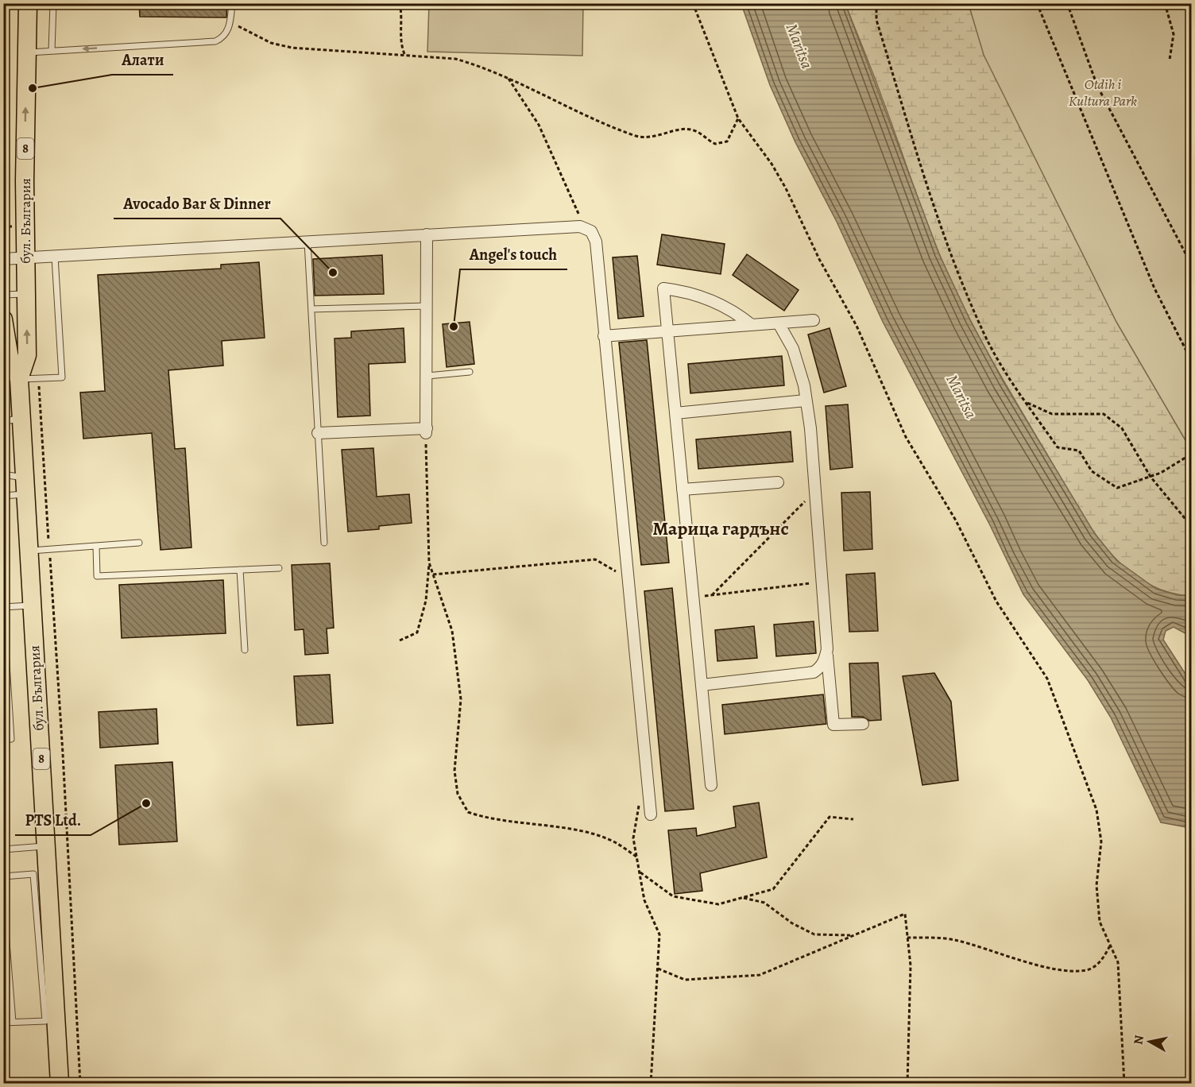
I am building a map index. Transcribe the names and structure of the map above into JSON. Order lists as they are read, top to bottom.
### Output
{
  "streets": {
    "main road": ["8", "бул. България"]
  },
  "districts": ["Марица гардънс"],
  "water": ["Maritsa"],
  "parks": ["Otdih i Kultura Park"],
  "places": [
    "Алати",
    "Avocado Bar & Dinner",
    "Angel's touch",
    "PTS Ltd."
  ],
  "north": "left"
}
